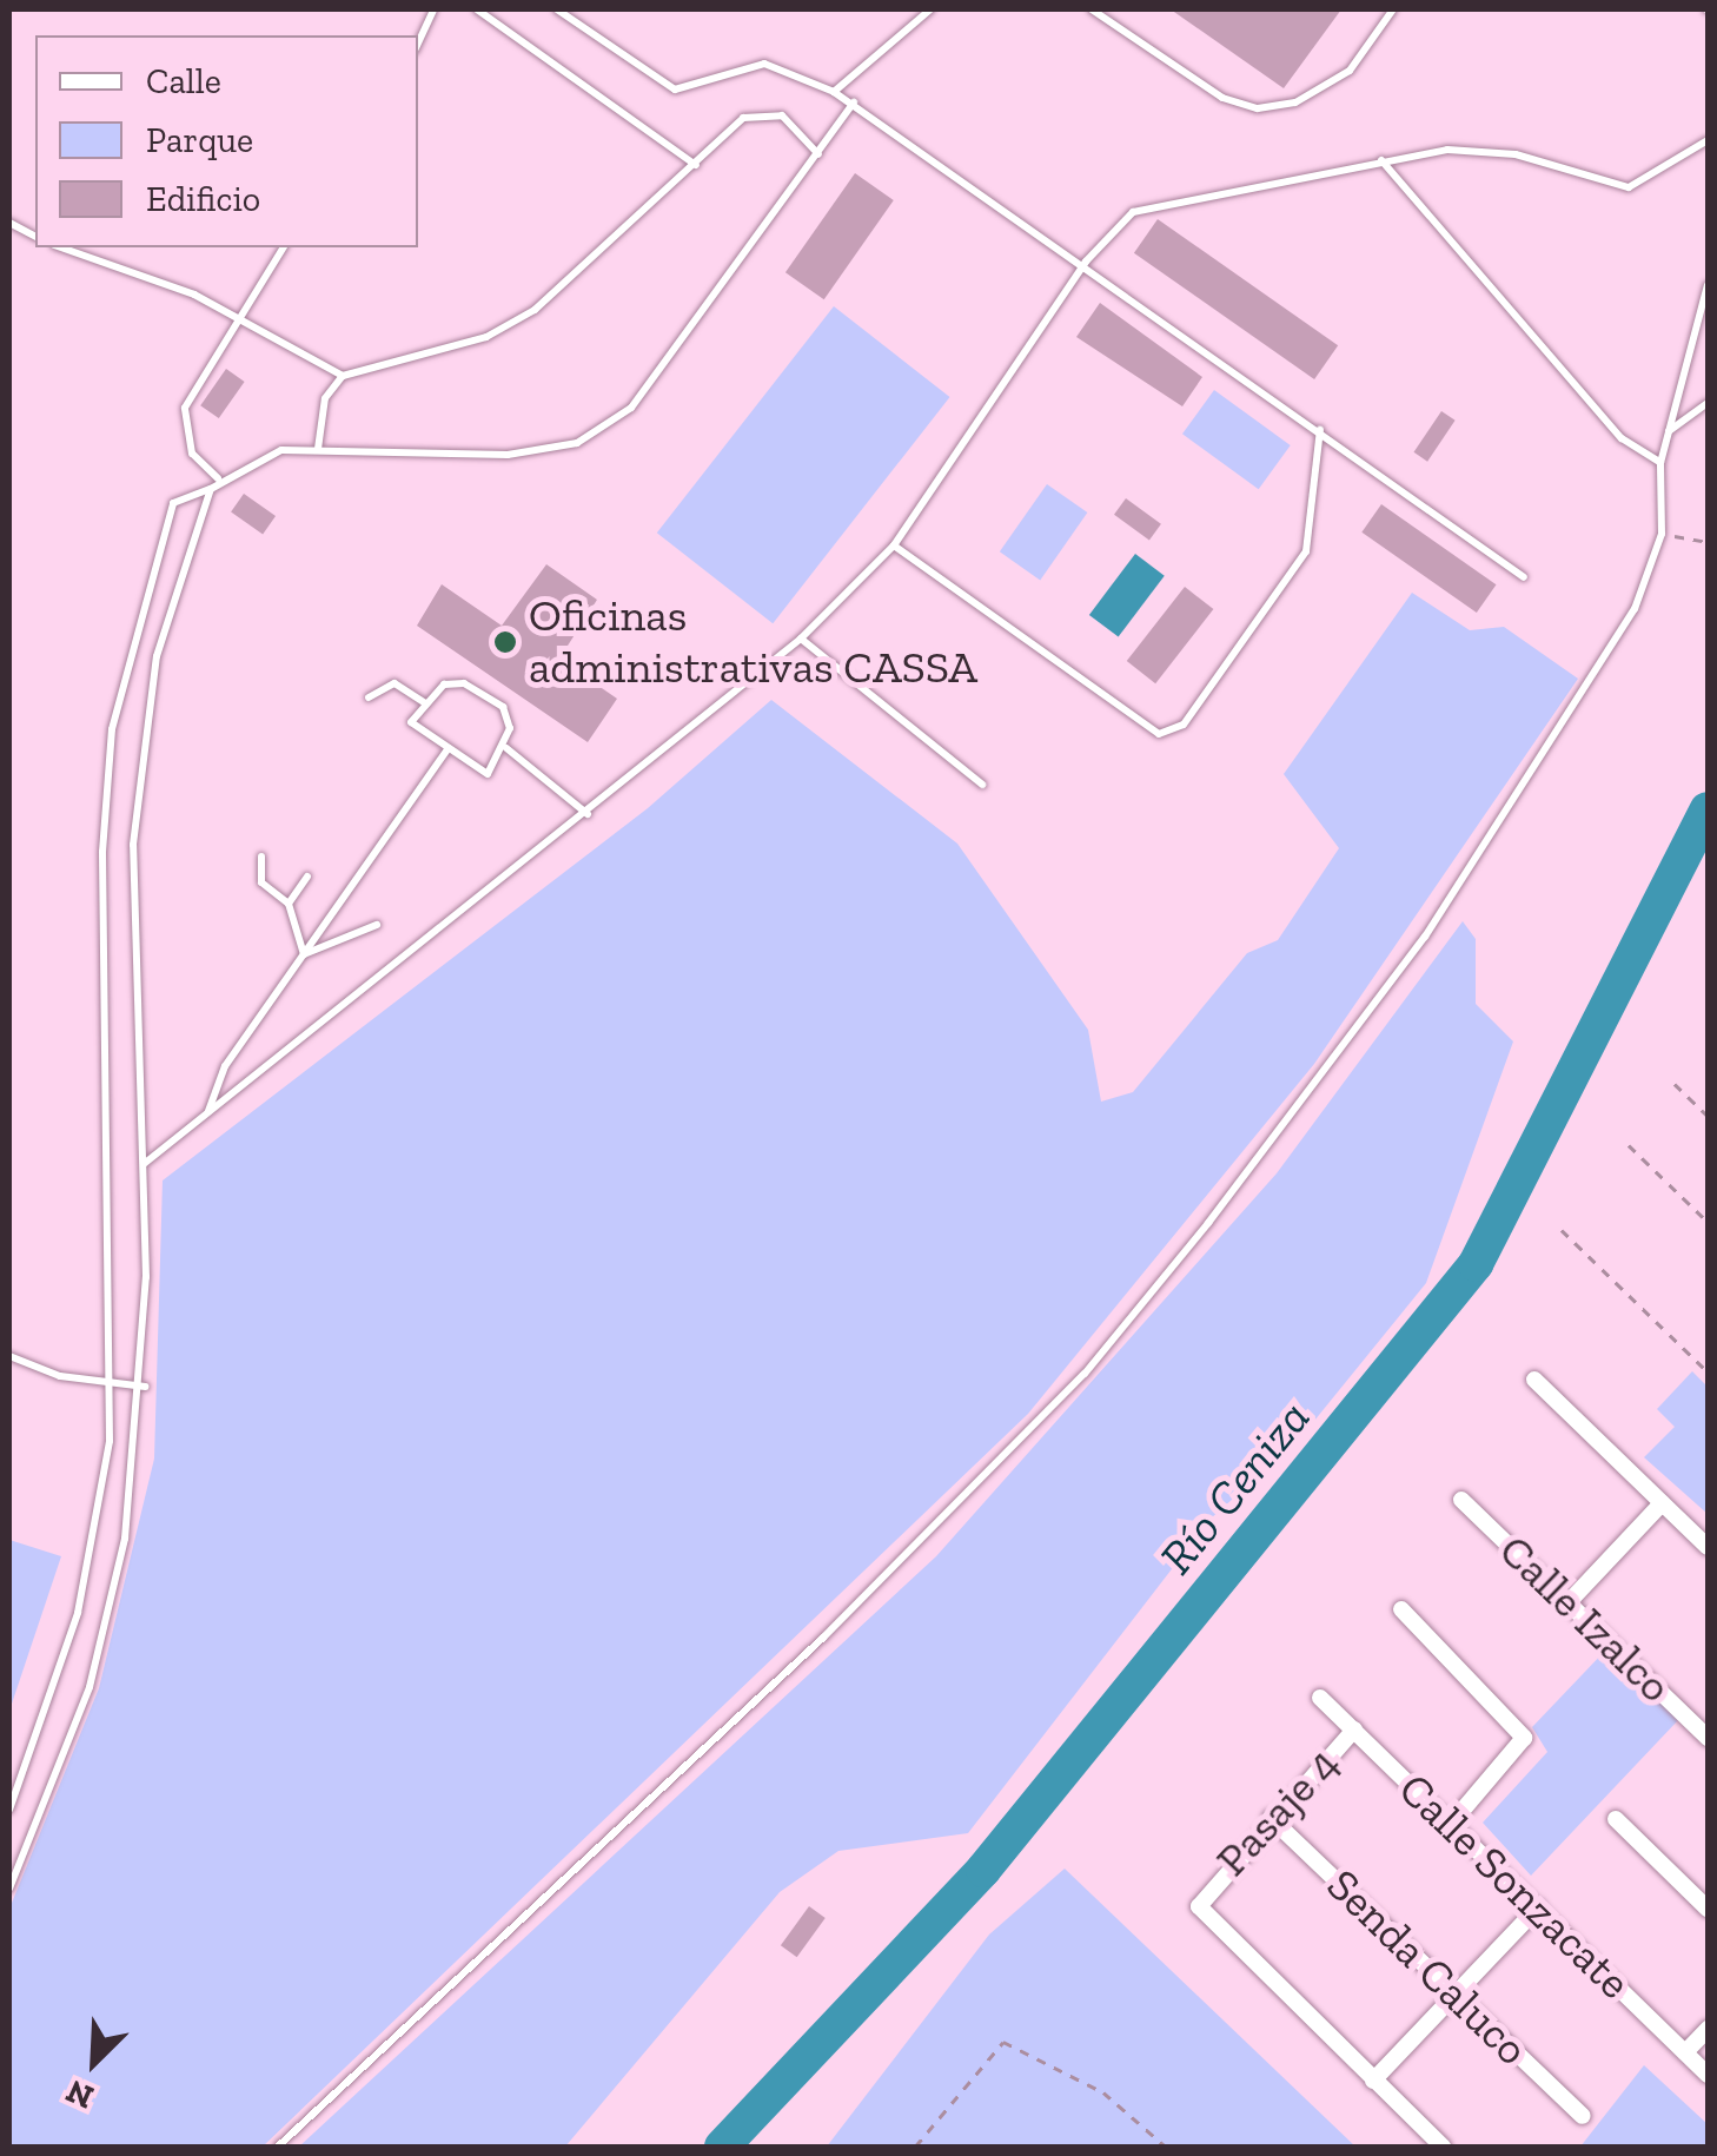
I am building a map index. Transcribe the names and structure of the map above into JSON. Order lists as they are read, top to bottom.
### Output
{
  "streets": {
    "street": [
      "Calle Izalco",
      "Pasaje 4",
      "Calle Sonzacate",
      "Senda Caluco"
    ]
  },
  "crossings": [
    ["Pasaje 4", "Calle Sonzacate"],
    ["Pasaje 4", "Senda Caluco"]
  ],
  "water": ["Río Ceniza"],
  "places": ["Oficinas administrativas CASSA"],
  "legend": ["Calle", "Parque", "Edificio"],
  "north": "bottom left"
}
